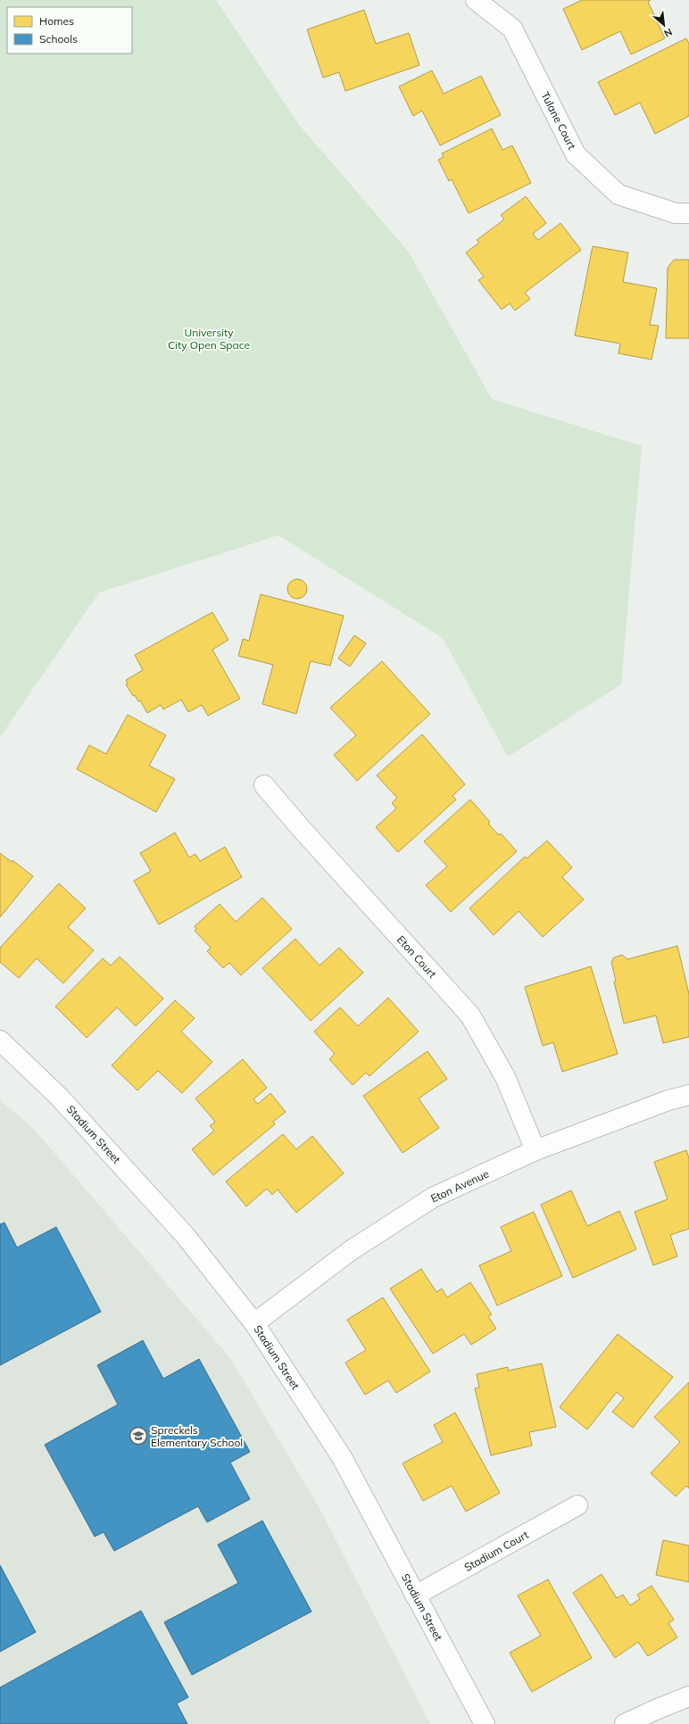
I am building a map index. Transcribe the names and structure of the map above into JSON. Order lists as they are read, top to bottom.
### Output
{
  "streets": {
    "street": [
      "Tulane Court",
      "Eton Court",
      "Stadium Street",
      "Eton Avenue",
      "Stadium Court"
    ]
  },
  "crossings": [
    ["Eton Court", "Eton Avenue"],
    ["Stadium Street", "Eton Avenue"],
    ["Stadium Street", "Stadium Court"]
  ],
  "parks": ["University City Open Space"],
  "places": {
    "school or university": ["Spreckels Elementary School"]
  },
  "legend": ["Homes", "Schools"],
  "north": "bottom right"
}
